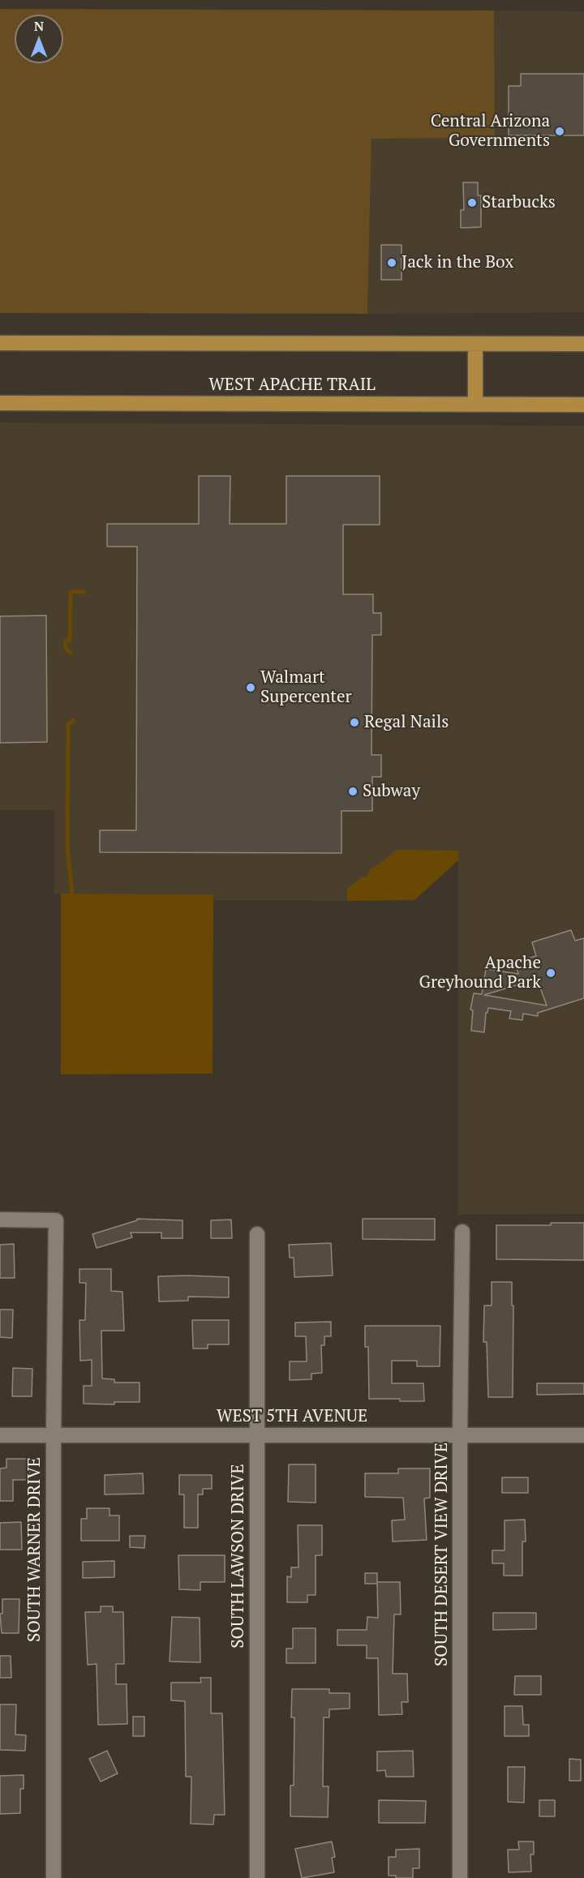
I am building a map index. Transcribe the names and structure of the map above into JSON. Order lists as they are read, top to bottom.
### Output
{
  "streets": {
    "main road": ["WEST APACHE TRAIL"],
    "street": [
      "WEST 5TH AVENUE",
      "SOUTH WARNER DRIVE",
      "SOUTH DESERT VIEW DRIVE",
      "SOUTH LAWSON DRIVE"
    ]
  },
  "crossings": [
    ["WEST 5TH AVENUE", "SOUTH WARNER DRIVE"],
    ["WEST 5TH AVENUE", "SOUTH DESERT VIEW DRIVE"],
    ["WEST 5TH AVENUE", "SOUTH LAWSON DRIVE"]
  ],
  "places": [
    "Central Arizona Governments",
    "Starbucks",
    "Jack in the Box",
    "Walmart Supercenter",
    "Regal Nails",
    "Subway",
    "Apache Greyhound Park"
  ],
  "north": "top"
}
